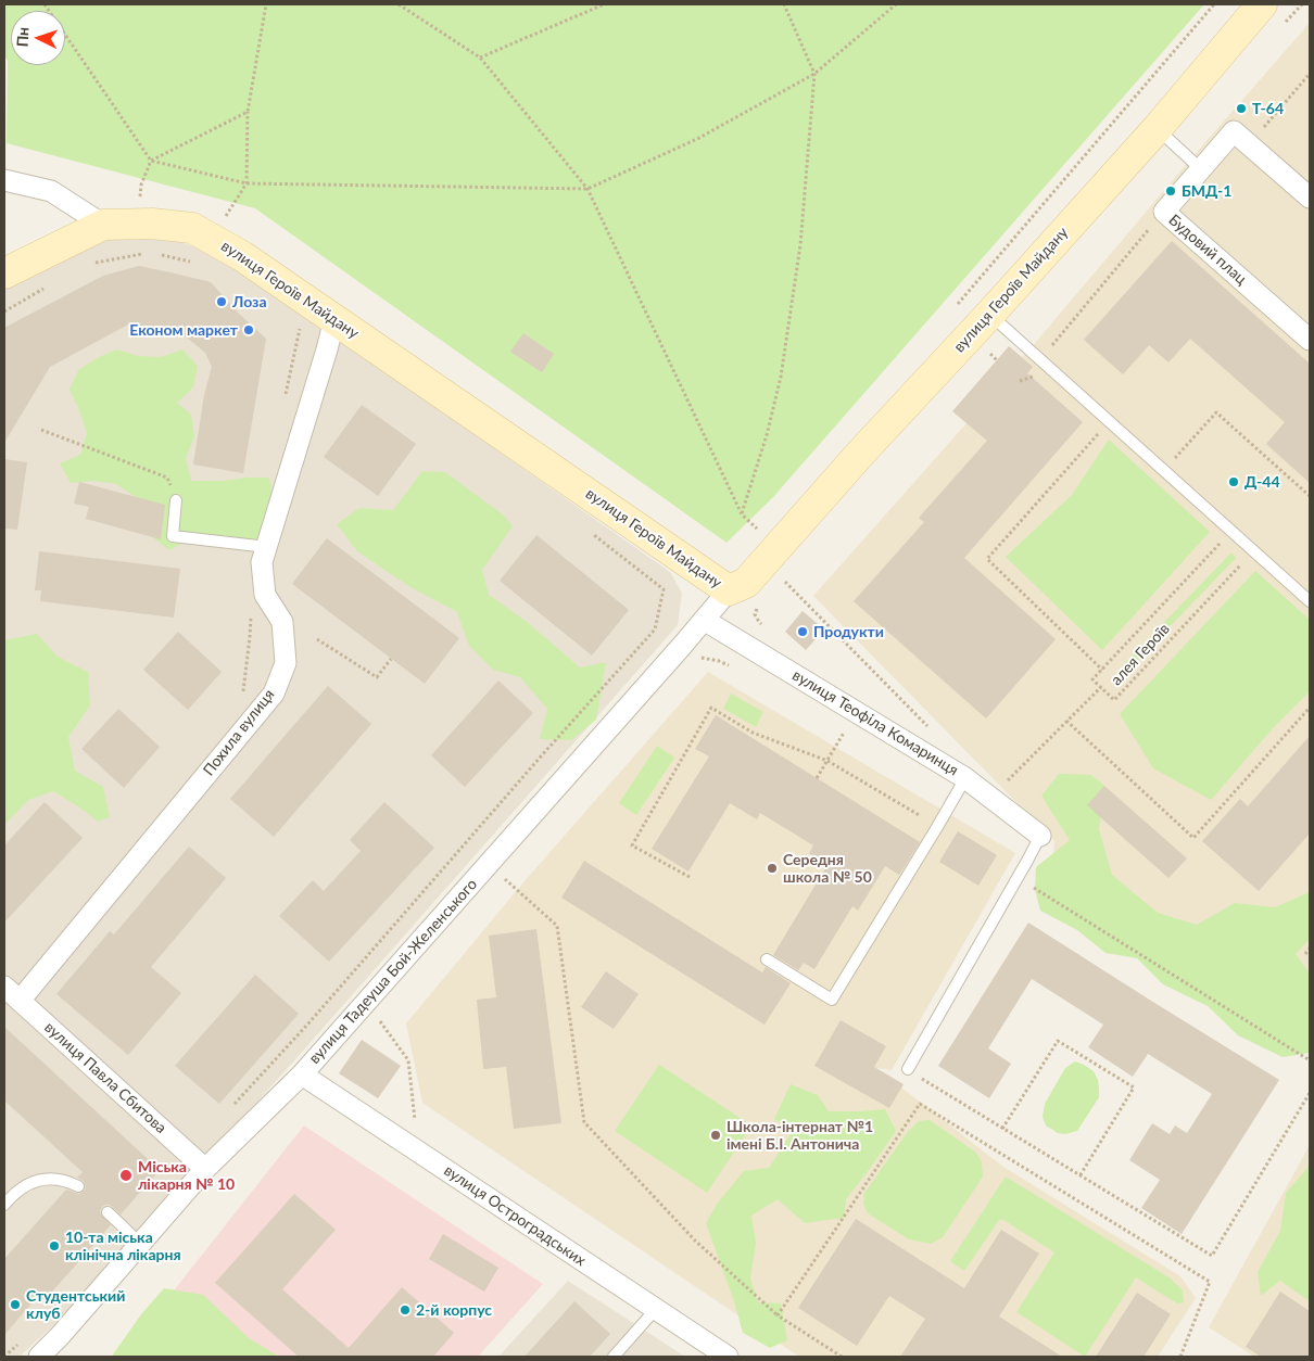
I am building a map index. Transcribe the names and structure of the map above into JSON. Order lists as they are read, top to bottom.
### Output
{
  "streets": {
    "main road": ["вулиця Героїв Майдану"],
    "street": [
      "Будовий плац",
      "вулиця Теофіла Комаринця",
      "Похила вулиця",
      "вулиця Тадеуша Бой-Желенського",
      "вулиця Павла Сбитова",
      "вулиця Остроградських"
    ],
    "path": ["алея Героїв"]
  },
  "crossings": [
    ["вулиця Героїв Майдану", "Похила вулиця"],
    ["вулиця Героїв Майдану", "вулиця Тадеуша Бой-Желенського"],
    ["вулиця Теофіла Комаринця", "вулиця Тадеуша Бой-Желенського"],
    ["Похила вулиця", "вулиця Павла Сбитова"],
    ["вулиця Тадеуша Бой-Желенського", "вулиця Павла Сбитова"],
    ["вулиця Тадеуша Бой-Желенського", "вулиця Остроградських"]
  ],
  "places": [
    "Т-64",
    "БМД-1",
    "Лоза",
    "Економ маркет",
    "Д-44",
    "Продукти",
    "Середня школа № 50",
    "Школа-інтернат №1 імені Б.І. Антонича",
    "Міська лікарня № 10",
    "10-та міська клінічна лікарня",
    "Студентський клуб",
    "2-й корпус"
  ],
  "north": "left"
}
